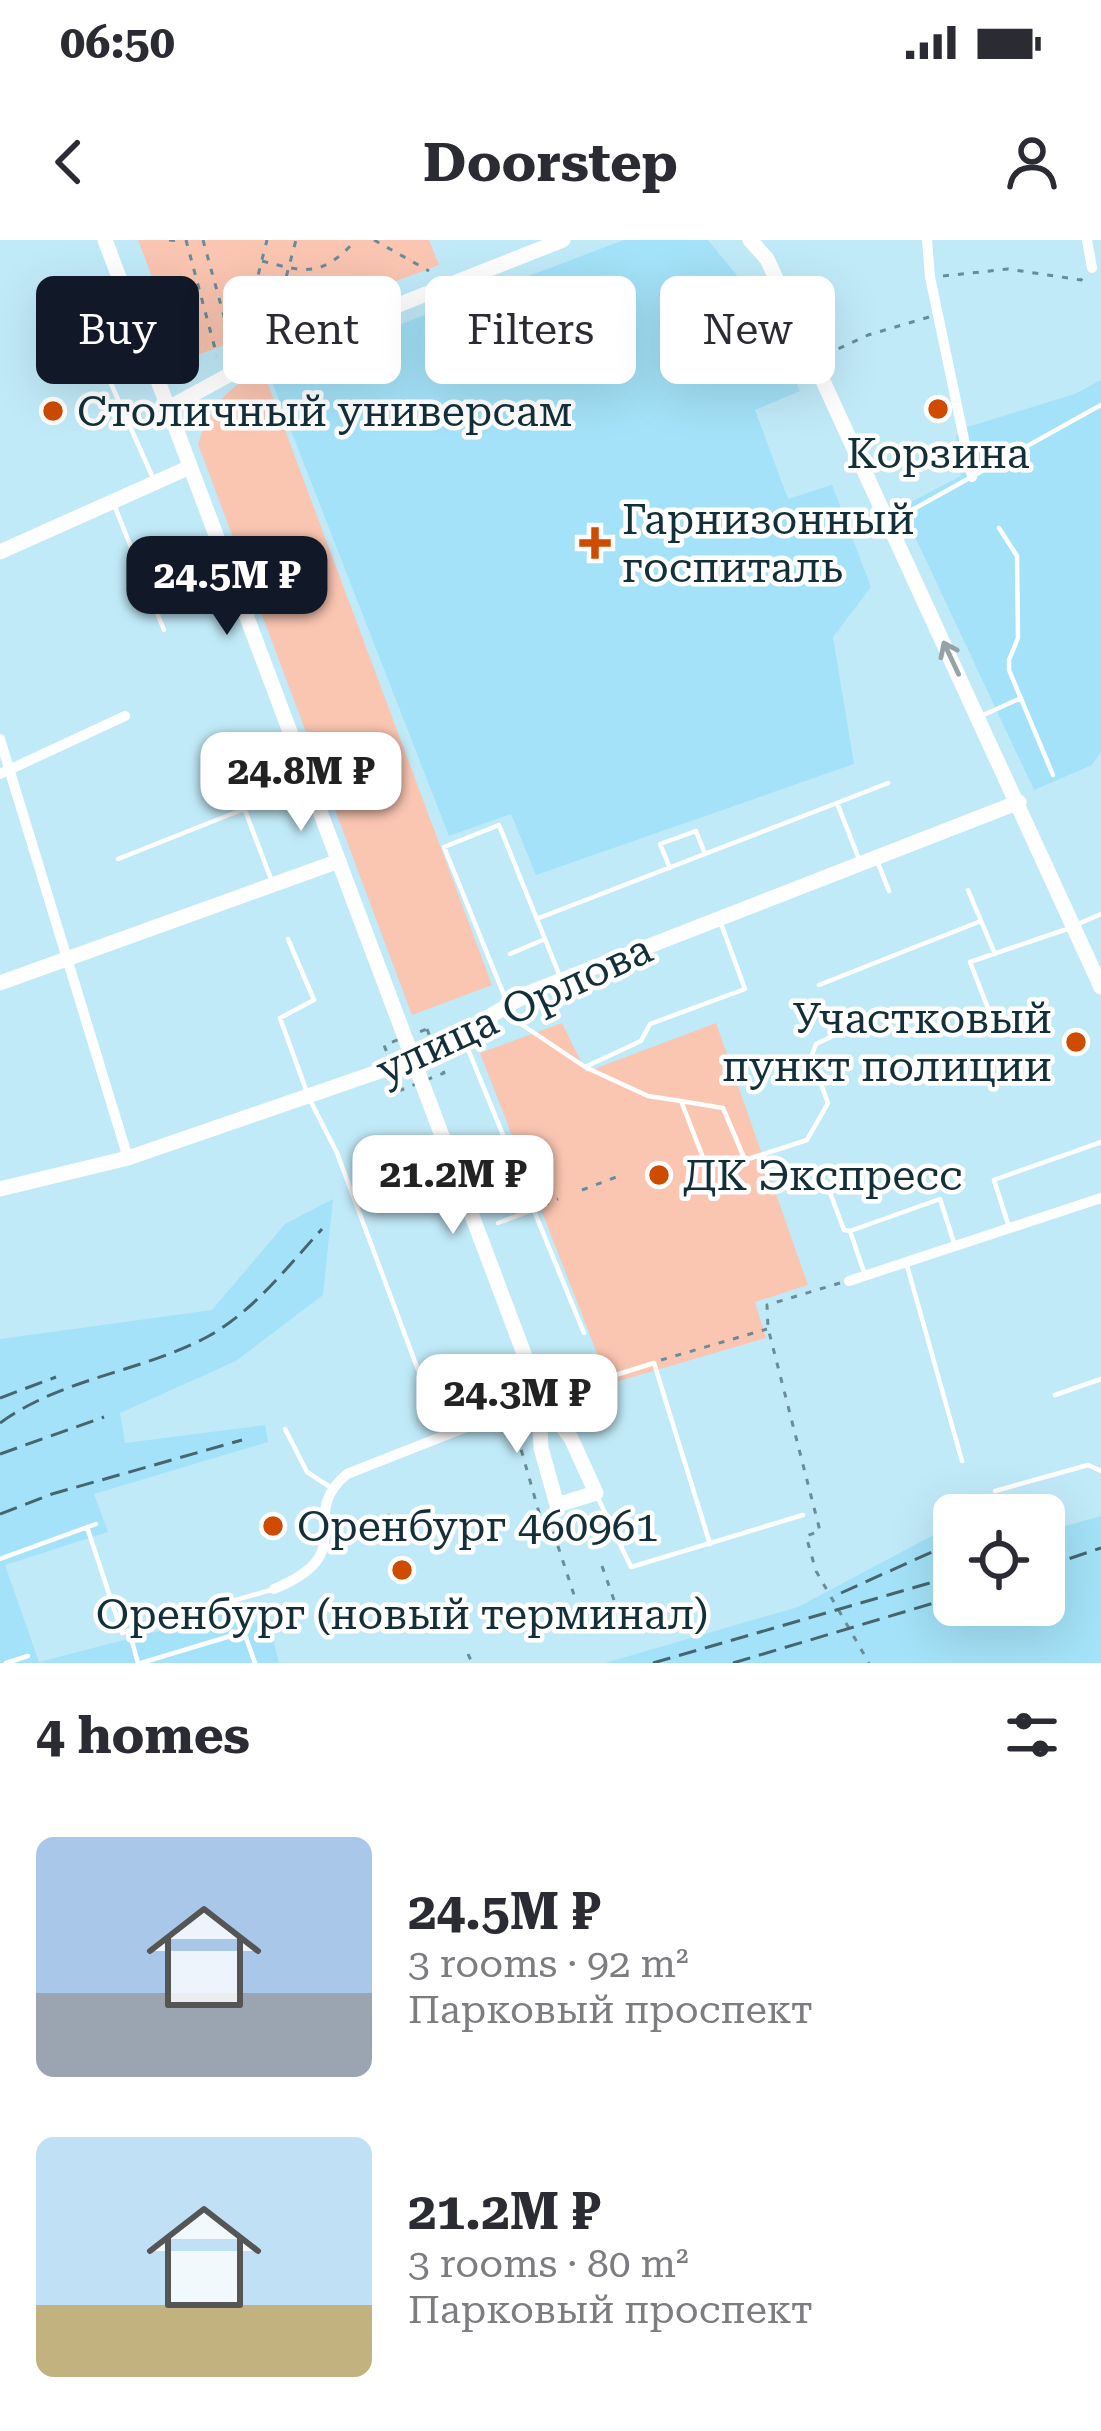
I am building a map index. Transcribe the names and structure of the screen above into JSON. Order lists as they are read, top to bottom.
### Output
{
  "streets": {
    "street": ["улица Орлова"]
  },
  "places": {
    "other": [
      "Корзина",
      "Столичный универсам",
      "Участковый пункт полиции",
      "ДК Экспресс",
      "Оренбург 460961",
      "Оренбург (новый терминал)"
    ],
    "health": ["Гарнизонный госпиталь"]
  },
  "page": {
    "status": "06:50",
    "header": "Doorstep",
    "chip": [
      "Buy",
      "Rent",
      "Filters",
      "New"
    ],
    "price": [
      "24.5M ₽",
      "24.8M ₽",
      "21.2M ₽",
      "24.3M ₽"
    ],
    "heading": "4 homes",
    "list": [
      {
        "name": "24.5M ₽",
        "note": "3 rooms · 92 m² · Парковый проспект"
      },
      {
        "name": "21.2M ₽",
        "note": "3 rooms · 80 m² · Парковый проспект"
      }
    ]
  }
}
